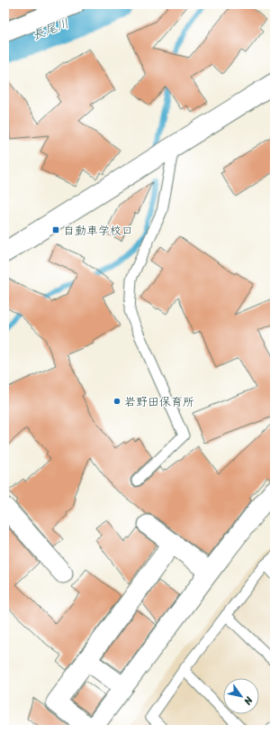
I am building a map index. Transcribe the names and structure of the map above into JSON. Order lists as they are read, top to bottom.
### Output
{
  "water": ["長尾川"],
  "places": {
    "transit": ["自動車学校口"],
    "other": ["岩野田保育所"]
  },
  "north": "bottom right"
}
